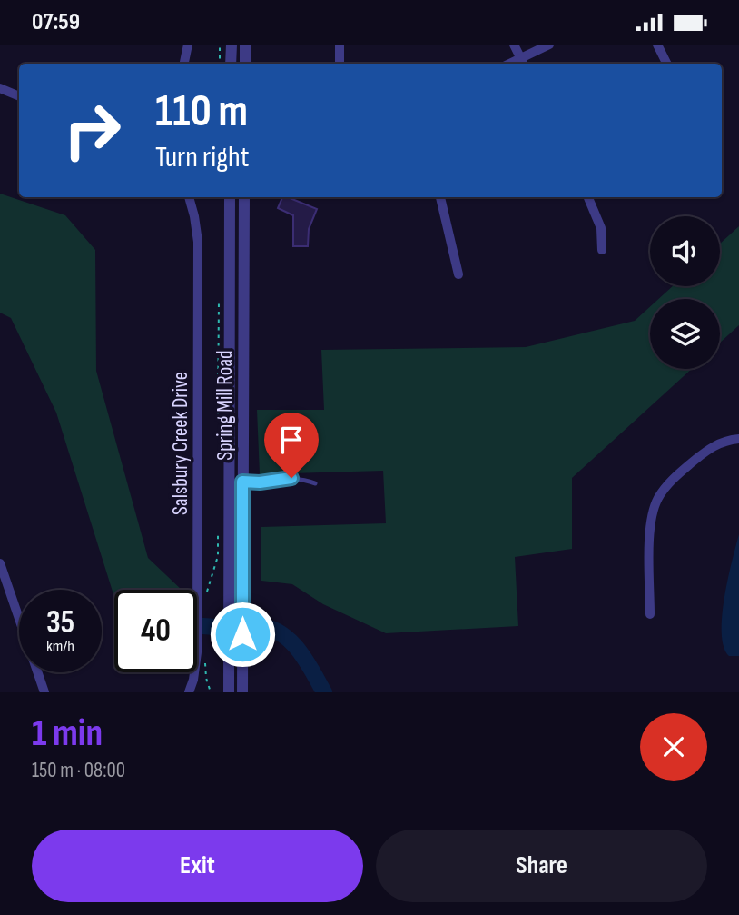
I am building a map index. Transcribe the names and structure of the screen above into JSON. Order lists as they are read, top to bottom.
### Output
{
  "streets": {
    "street": ["Spring Mill Road", "Salsbury Creek Drive"]
  },
  "page": {
    "status": "07:59",
    "turn": ["110 m", "Turn right"],
    "speed": "35 km/h",
    "limit": "40",
    "heading": ["1 min", "150 m · 08:00"],
    "buttons": ["Exit", "Share"]
  }
}
